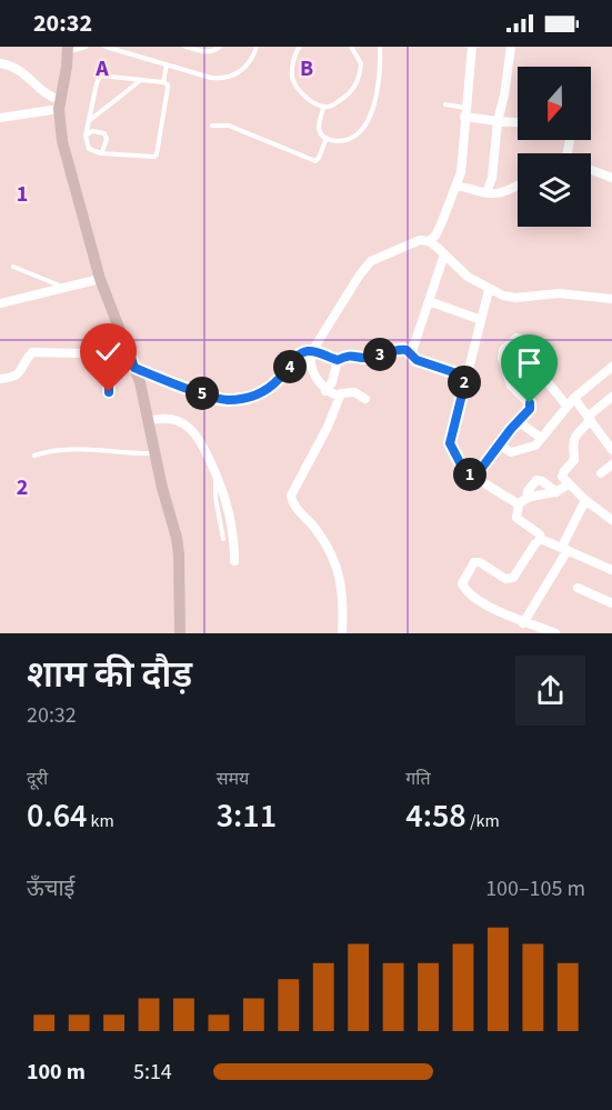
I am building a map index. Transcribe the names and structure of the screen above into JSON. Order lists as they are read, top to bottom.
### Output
{
  "north": "bottom",
  "page": {
    "status": "20:32",
    "pins": [
      "3",
      "4",
      "2",
      "5",
      "1"
    ],
    "heading": ["शाम की दौड़", "20:32"],
    "stats": [
      ["दूरी", "0.64 km"],
      ["समय", "3:11"],
      ["गति", "4:58 /km"]
    ],
    "chart": ["ऊँचाई", "100–105 m"],
    "list": [
      {
        "name": "100 m",
        "note": "5:14"
      }
    ]
  },
  "grid": {
    "columns": ["A", "B"],
    "rows": ["1", "2"]
  }
}
